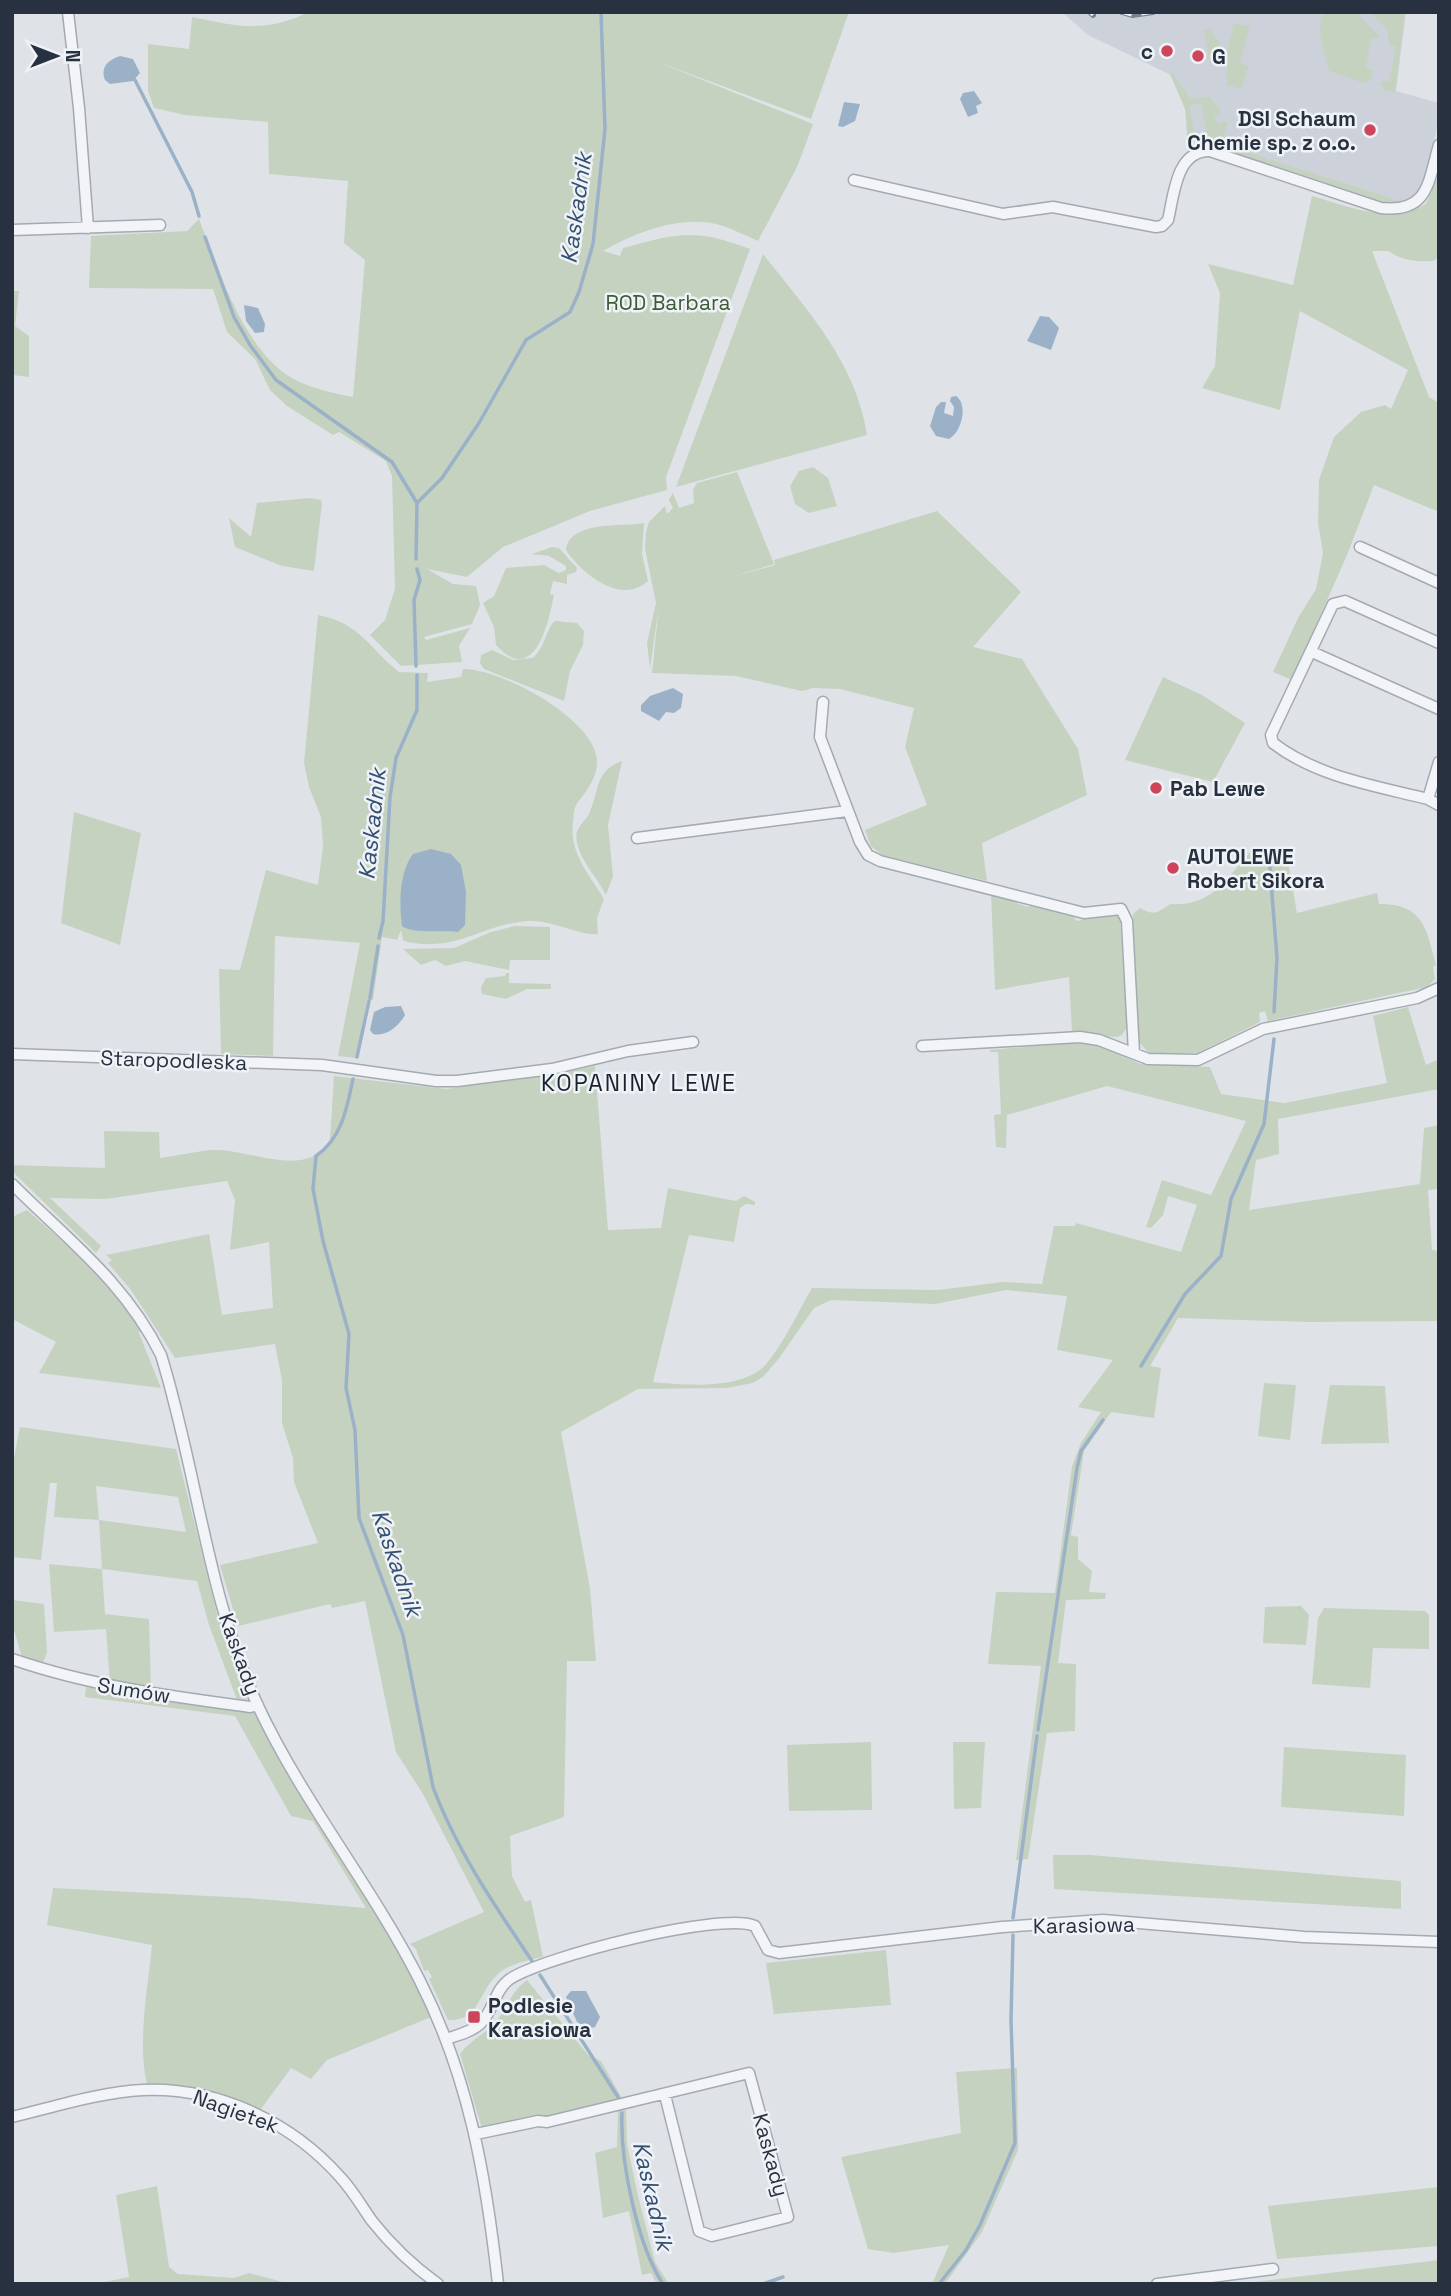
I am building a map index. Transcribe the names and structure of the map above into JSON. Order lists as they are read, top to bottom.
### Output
{
  "streets": {
    "street": [
      "Staropodleska",
      "Kaskady",
      "Sumów",
      "Karasiowa",
      "Nagietek"
    ]
  },
  "crossings": [
    ["Kaskady", "Sumów"],
    ["Kaskady", "Karasiowa"]
  ],
  "districts": ["KOPANINY LEWE"],
  "water": ["Kaskadnik"],
  "parks": ["ROD Barbara"],
  "places": {
    "other": [
      "c",
      "G",
      "DSI Schaum Chemie sp. z o.o.",
      "Pab Lewe",
      "AUTOLEWE Robert Sikora"
    ],
    "transit": ["Podlesie Karasiowa"]
  },
  "north": "right"
}
